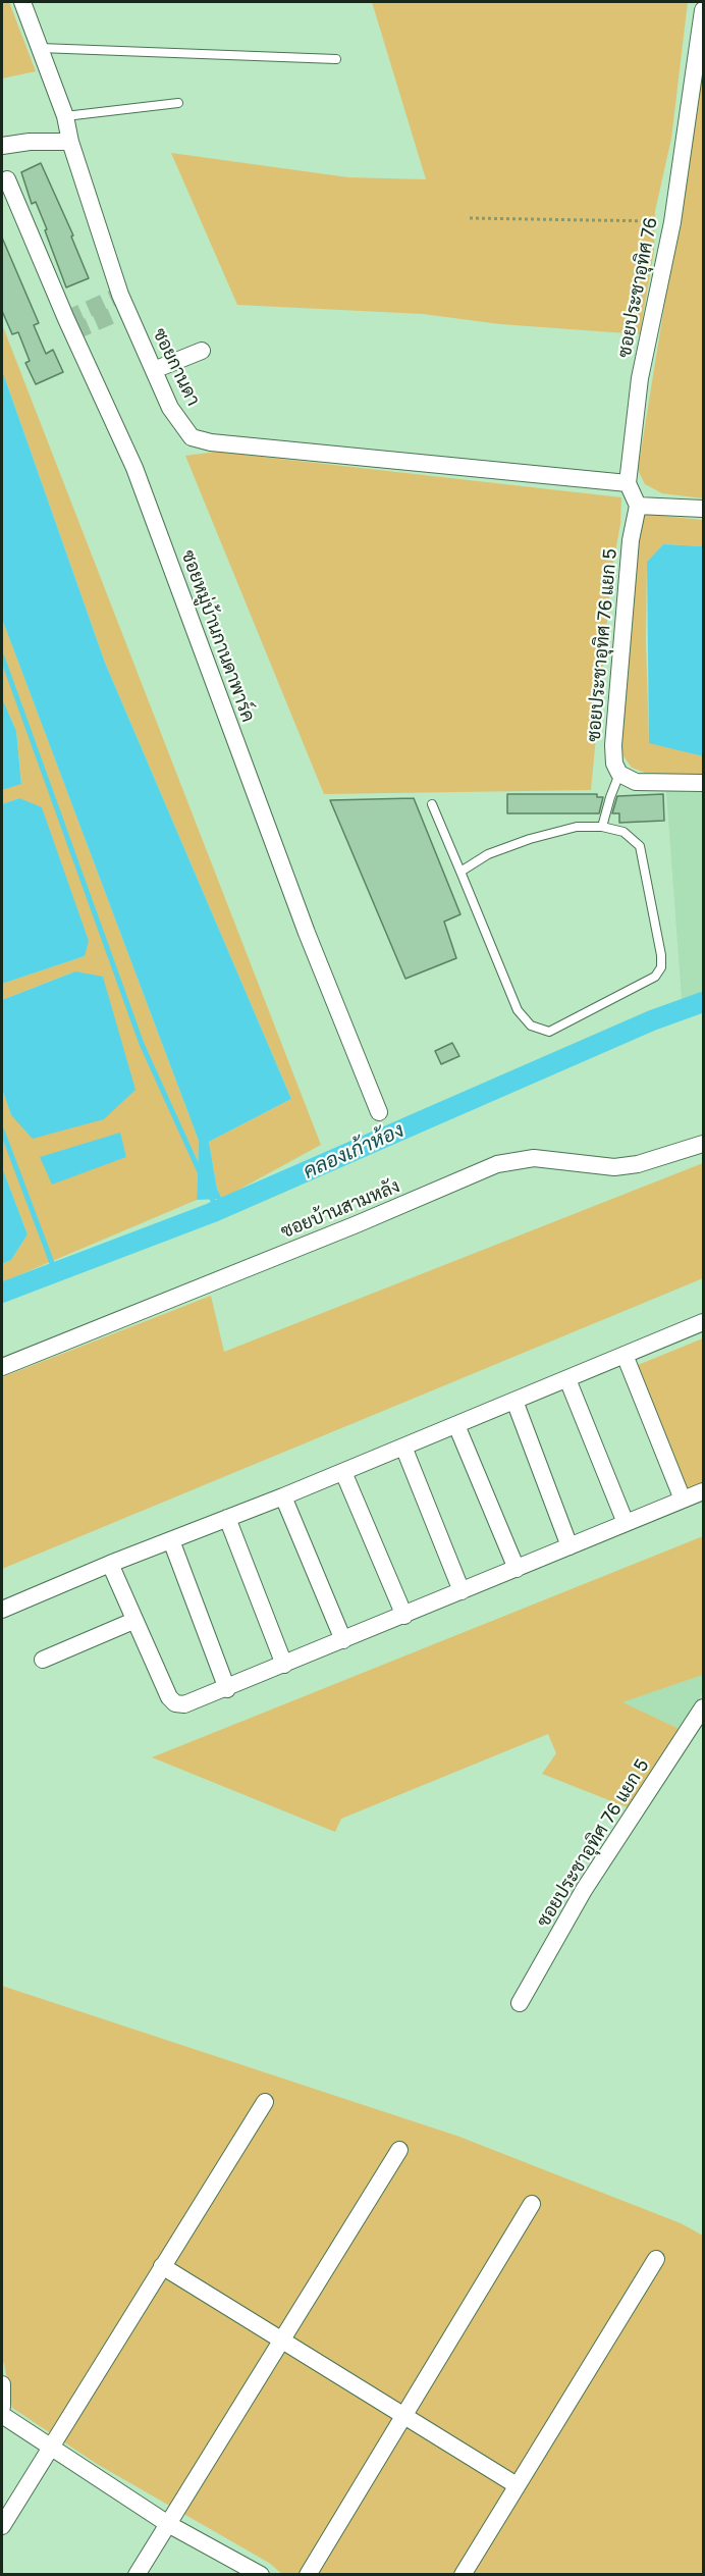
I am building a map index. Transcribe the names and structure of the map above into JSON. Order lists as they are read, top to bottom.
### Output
{
  "streets": {
    "street": [
      "ซอยประชาอุทิศ 76",
      "ซอยกานดา",
      "ซอยหมู่บ้านกานดาพาร์ค",
      "ซอยประชาอุทิศ 76 แยก 5",
      "ซอยบ้านสามหลัง"
    ]
  },
  "crossings": [
    ["ซอยประชาอุทิศ 76", "ซอยกานดา"]
  ],
  "water": ["คลองเก้าห้อง"]
}
